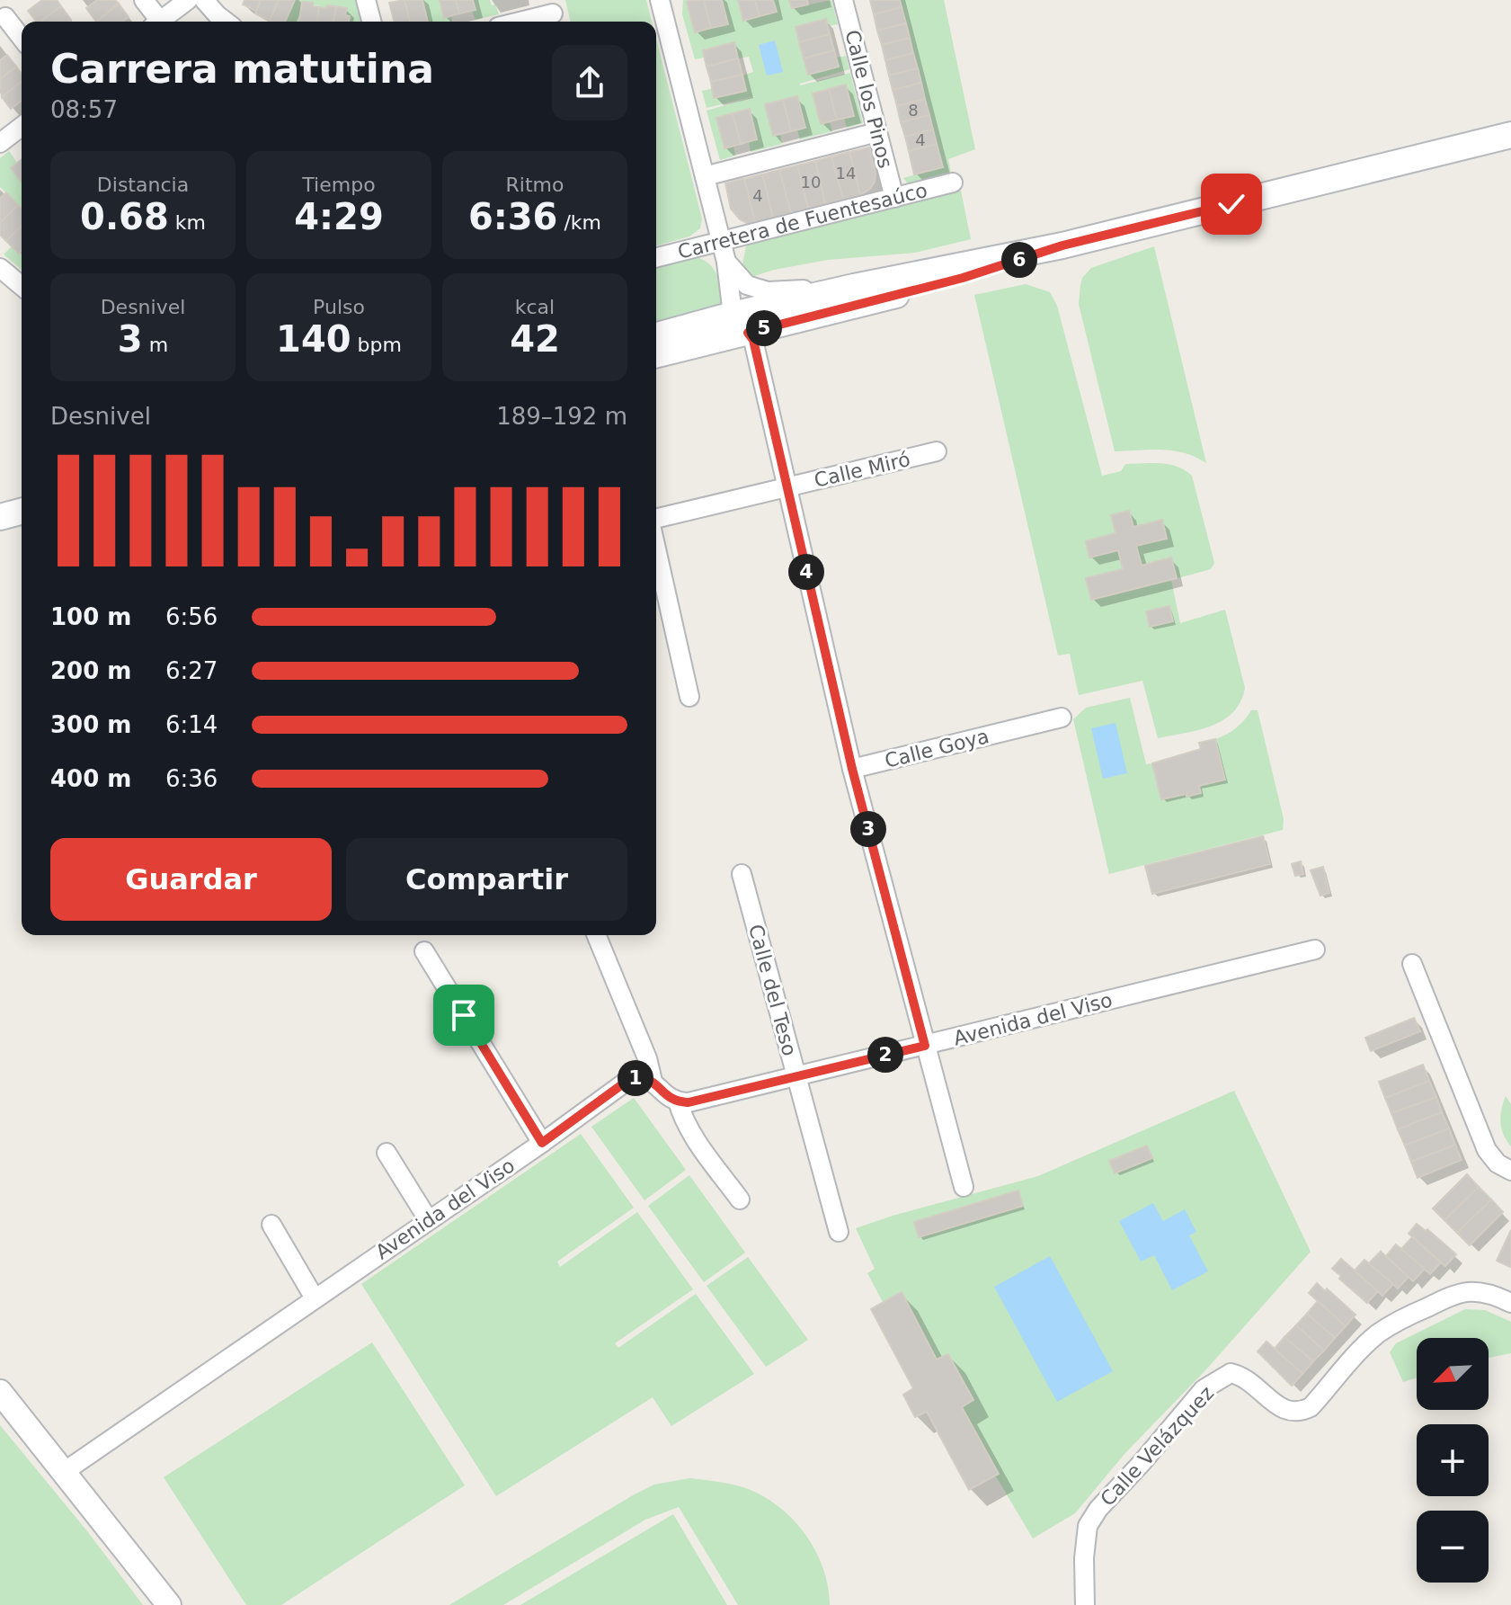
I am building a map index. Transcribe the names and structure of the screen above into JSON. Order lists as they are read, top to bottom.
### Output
{
  "streets": {
    "street": [
      "Calle los Pinos",
      "Carretera de Fuentesaúco",
      "Calle Miró",
      "Calle Goya",
      "Calle del Teso",
      "Avenida del Viso",
      "Calle Velázquez"
    ]
  },
  "crossings": [
    ["Calle los Pinos", "Carretera de Fuentesaúco"],
    ["Calle del Teso", "Avenida del Viso"]
  ],
  "house_numbers": [
    "8",
    "4",
    "14",
    "10",
    "4"
  ],
  "north": "bottom left",
  "page": {
    "heading": ["Carrera matutina", "08:57"],
    "stats": [
      ["Distancia", "0.68 km"],
      ["Tiempo", "4:29"],
      ["Ritmo", "6:36 /km"],
      ["Desnivel", "3 m"],
      ["Pulso", "140 bpm"],
      ["kcal", "42"]
    ],
    "pins": [
      "6",
      "5",
      "4",
      "3",
      "2",
      "1"
    ],
    "chart": ["Desnivel", "189–192 m"],
    "list": [
      {
        "name": "100 m",
        "note": "6:56"
      },
      {
        "name": "200 m",
        "note": "6:27"
      },
      {
        "name": "300 m",
        "note": "6:14"
      },
      {
        "name": "400 m",
        "note": "6:36"
      }
    ],
    "buttons": ["Guardar", "Compartir"],
    "map_buttons": ["+", "−"]
  }
}
